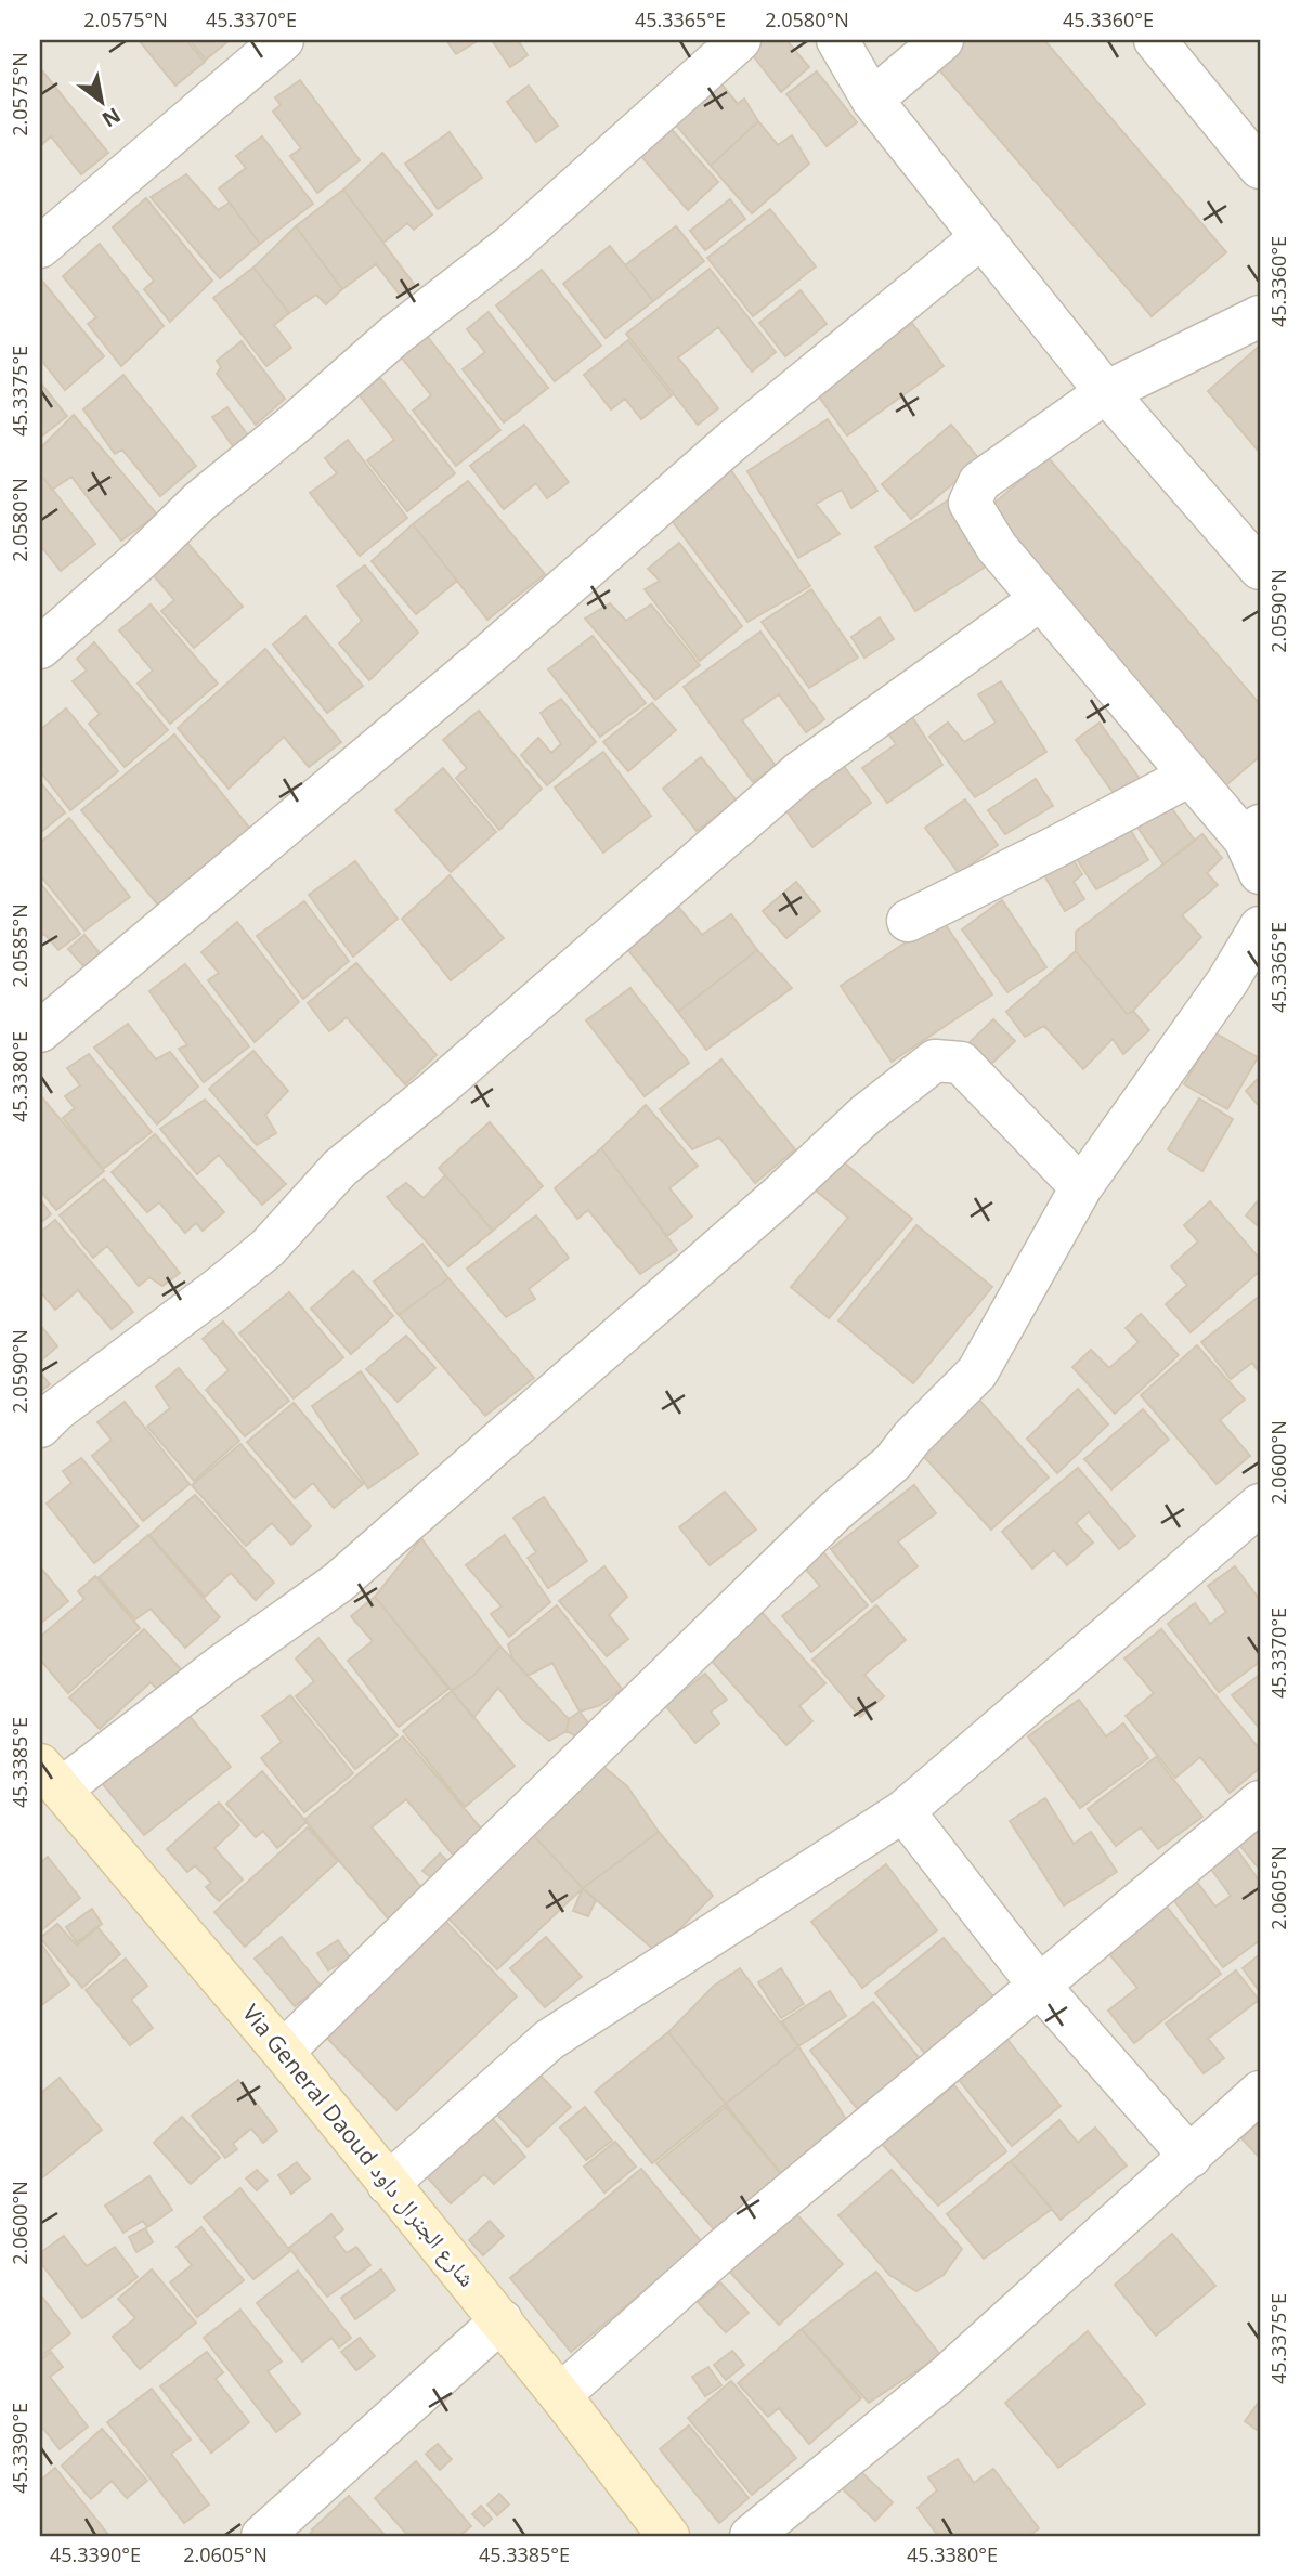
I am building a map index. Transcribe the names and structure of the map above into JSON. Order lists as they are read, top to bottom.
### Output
{
  "streets": {
    "main road": ["Via General Daoud شارع الجنرال داود"]
  },
  "north": "bottom right",
  "coordinates": [
    "2.0575°N",
    "45.3370°E",
    "45.3365°E",
    "2.0580°N",
    "45.3360°E",
    "45.3375°E",
    "2.0590°N",
    "2.0585°N",
    "45.3380°E",
    "2.0600°N",
    "45.3385°E",
    "2.0605°N",
    "45.3390°E"
  ]
}
